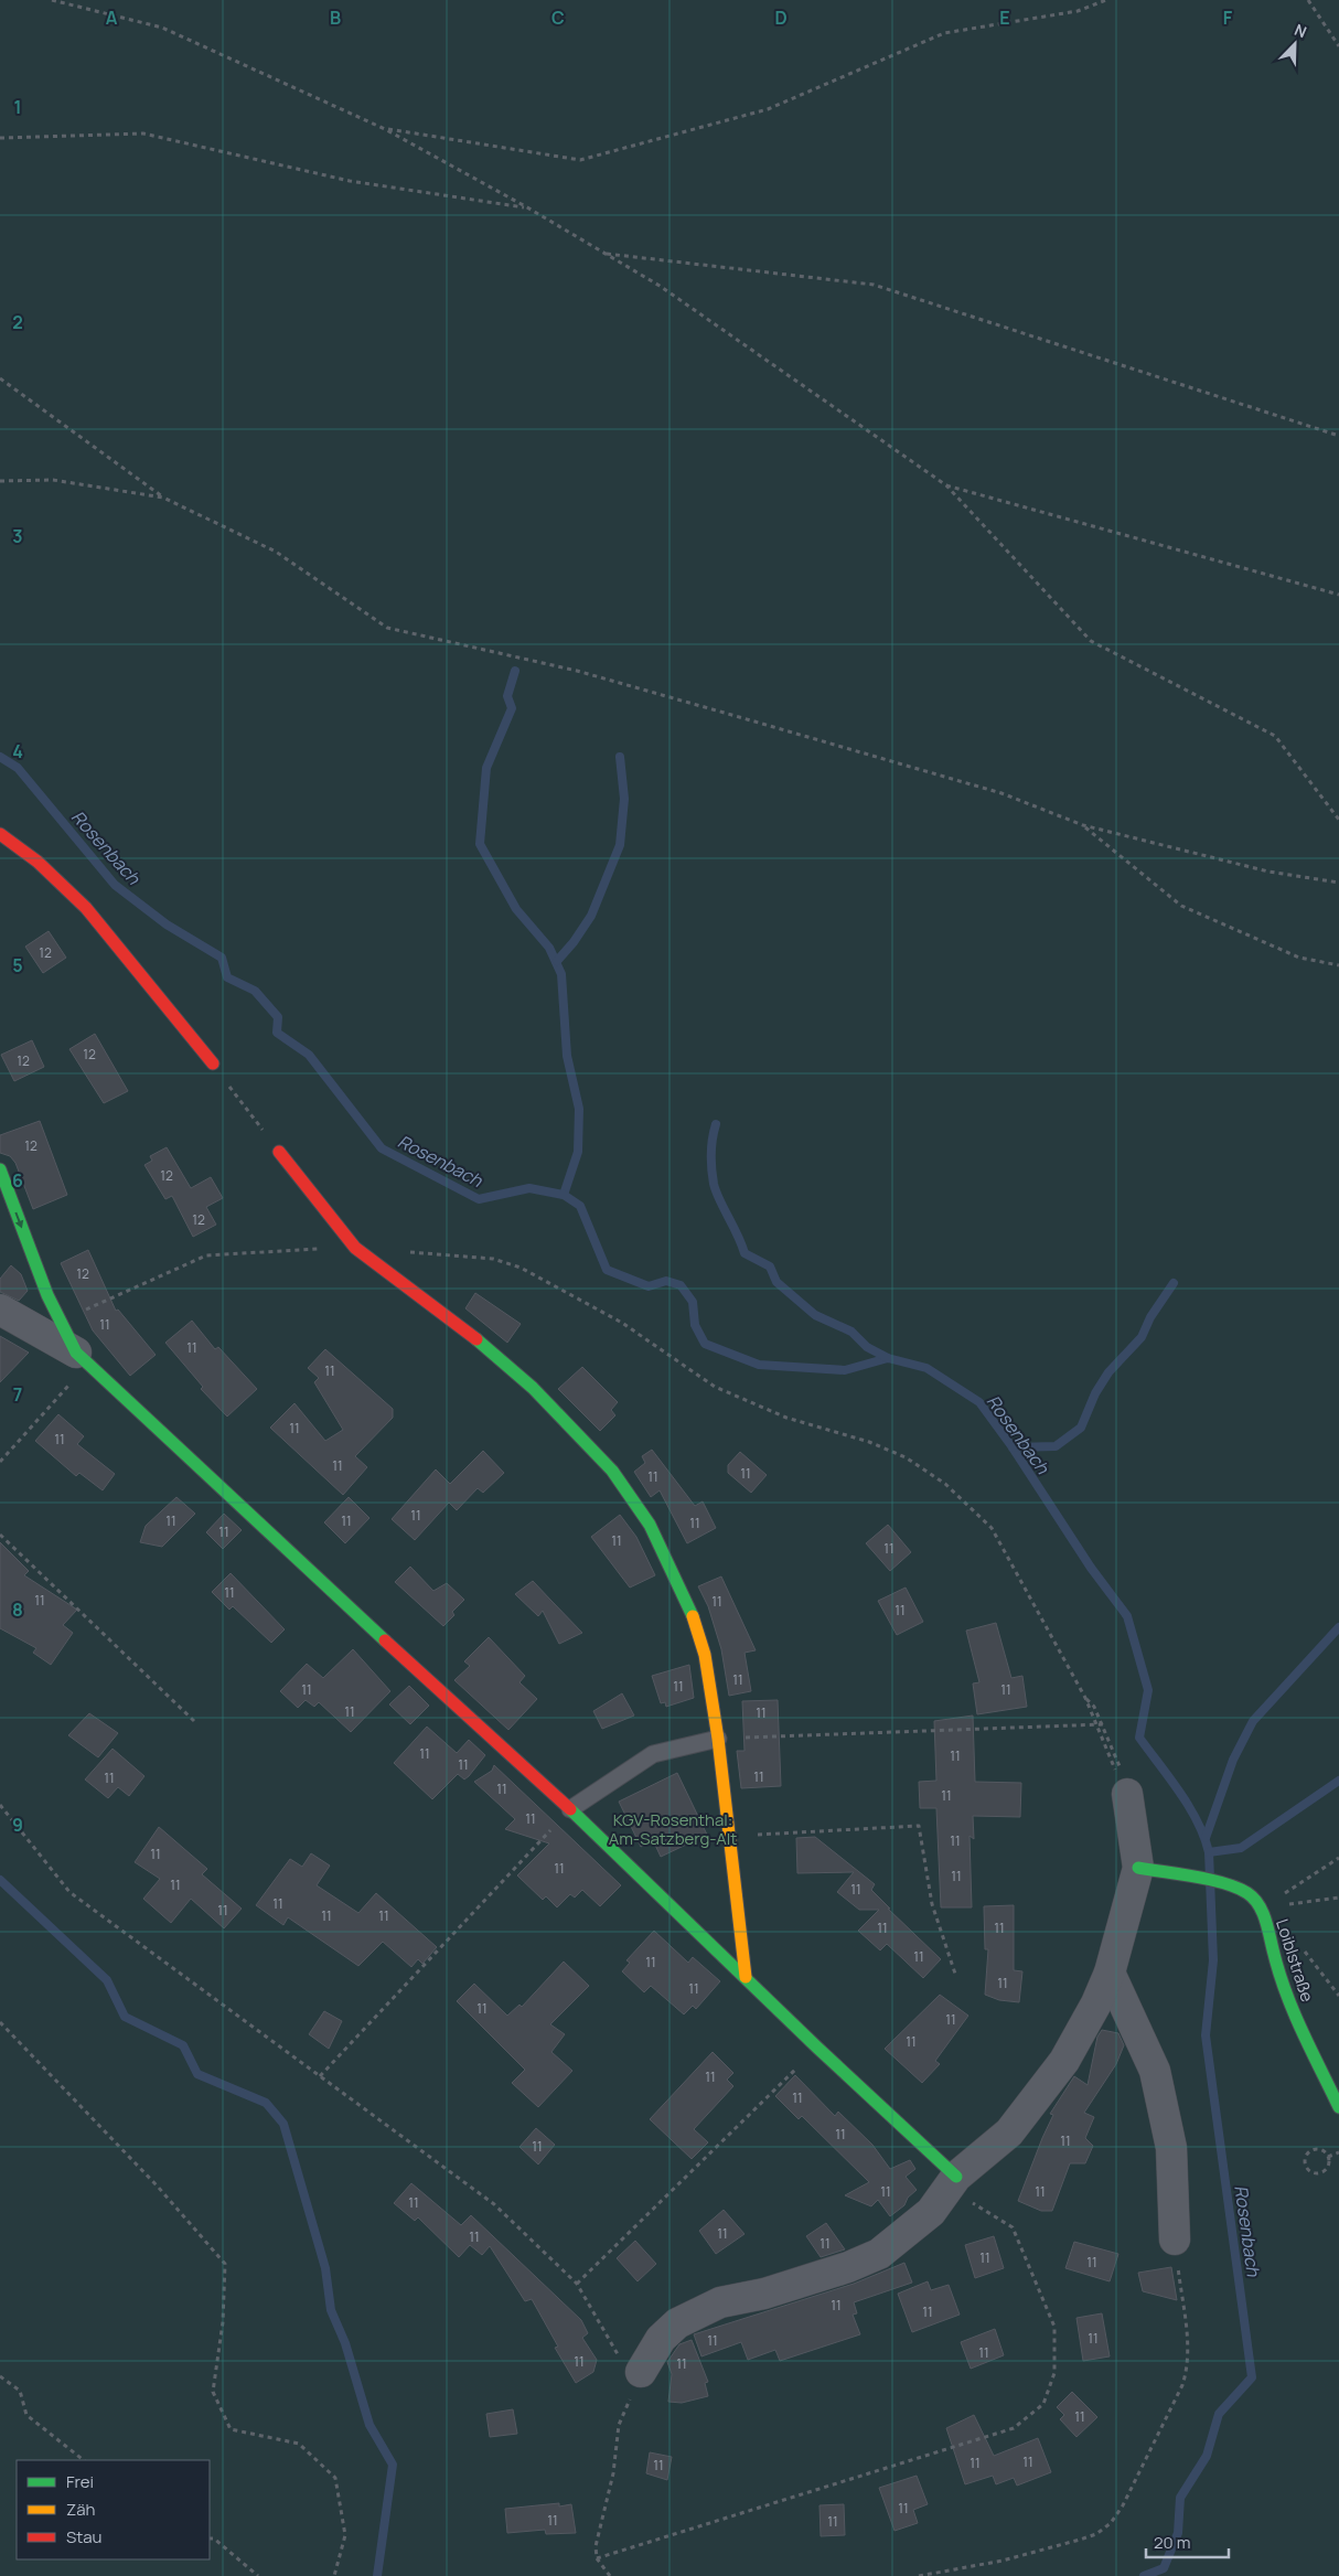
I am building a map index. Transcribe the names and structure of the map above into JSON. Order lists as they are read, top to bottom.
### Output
{
  "streets": {
    "street": ["Loiblstraße"]
  },
  "water": ["Rosenbach"],
  "parks": ["KGV-Rosenthal: Am-Satzberg-Alt"],
  "house_numbers": [
    "12",
    "12",
    "12",
    "12",
    "12",
    "12",
    "12",
    "11",
    "11",
    "11",
    "11",
    "11",
    "11",
    "11",
    "11",
    "11",
    "11",
    "11",
    "11",
    "11",
    "11",
    "11",
    "11",
    "11",
    "11",
    "11",
    "11",
    "11",
    "11",
    "11",
    "11",
    "11",
    "11",
    "11",
    "11",
    "11",
    "11",
    "11",
    "11",
    "11",
    "11",
    "11",
    "11",
    "11",
    "11",
    "11",
    "11",
    "11",
    "11",
    "11",
    "11",
    "11",
    "11",
    "11",
    "11",
    "11",
    "11",
    "11",
    "11",
    "11",
    "11",
    "11",
    "11",
    "11",
    "11",
    "11",
    "11",
    "11",
    "11",
    "11",
    "11",
    "11",
    "11",
    "11",
    "11",
    "11",
    "11",
    "11",
    "11",
    "11",
    "11",
    "11",
    "11",
    "11",
    "11",
    "11"
  ],
  "legend": ["Frei", "Zäh", "Stau"],
  "scale_bar": "20 m",
  "north": "top right",
  "grid": {
    "columns": [
      "A",
      "B",
      "C",
      "D",
      "E",
      "F"
    ],
    "rows": [
      "1",
      "2",
      "3",
      "4",
      "5",
      "6",
      "7",
      "8",
      "9"
    ]
  }
}
